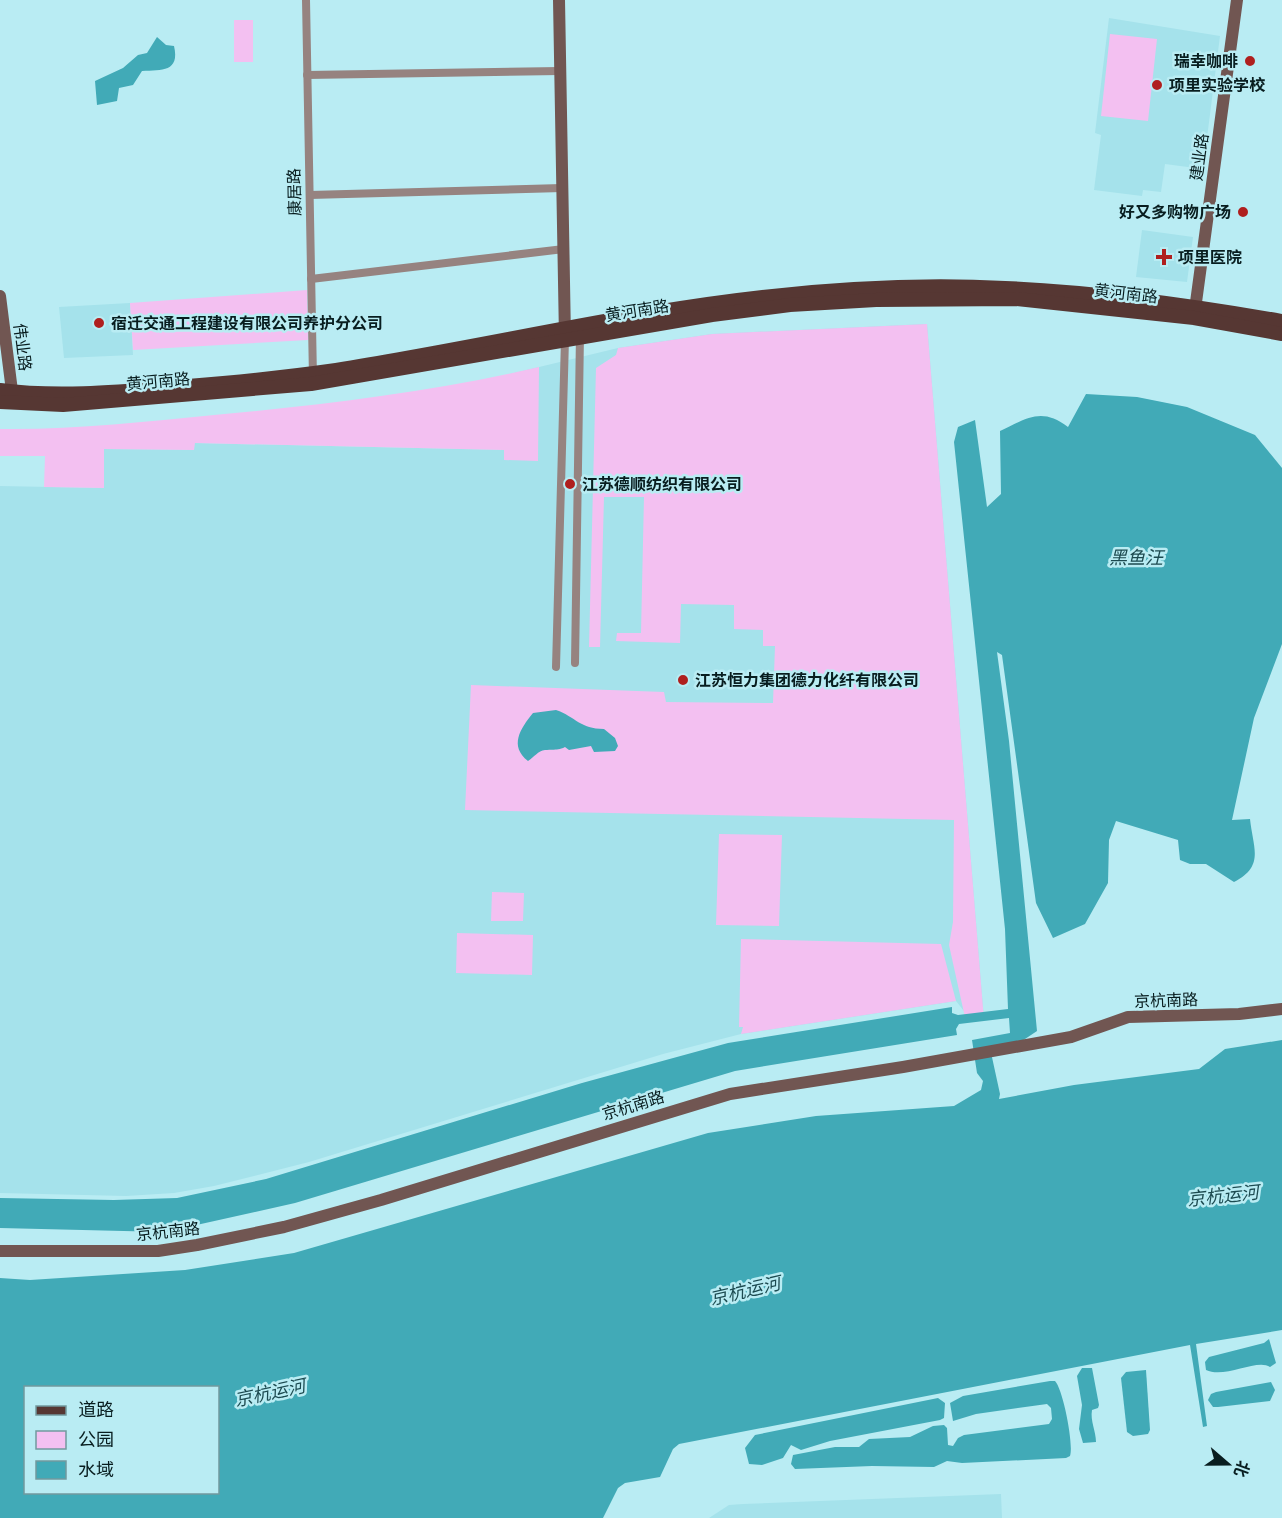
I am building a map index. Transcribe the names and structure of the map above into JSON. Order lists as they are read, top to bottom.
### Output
{
  "streets": {
    "main road": ["黄河南路"],
    "street": [
      "建业路",
      "康居路",
      "伟业路",
      "京杭南路"
    ]
  },
  "crossings": [
    ["建业路", "黄河南路"],
    ["康居路", "黄河南路"],
    ["黄河南路", "伟业路"]
  ],
  "water": ["黑鱼汪", "京杭运河"],
  "places": {
    "other": [
      "瑞幸咖啡",
      "项里实验学校",
      "好又多购物广场",
      "宿迁交通工程建设有限公司养护分公司",
      "江苏德顺纺织有限公司",
      "江苏恒力集团德力化纤有限公司"
    ],
    "health": ["项里医院"]
  },
  "legend": ["道路", "公园", "水域"],
  "north": "right"
}
